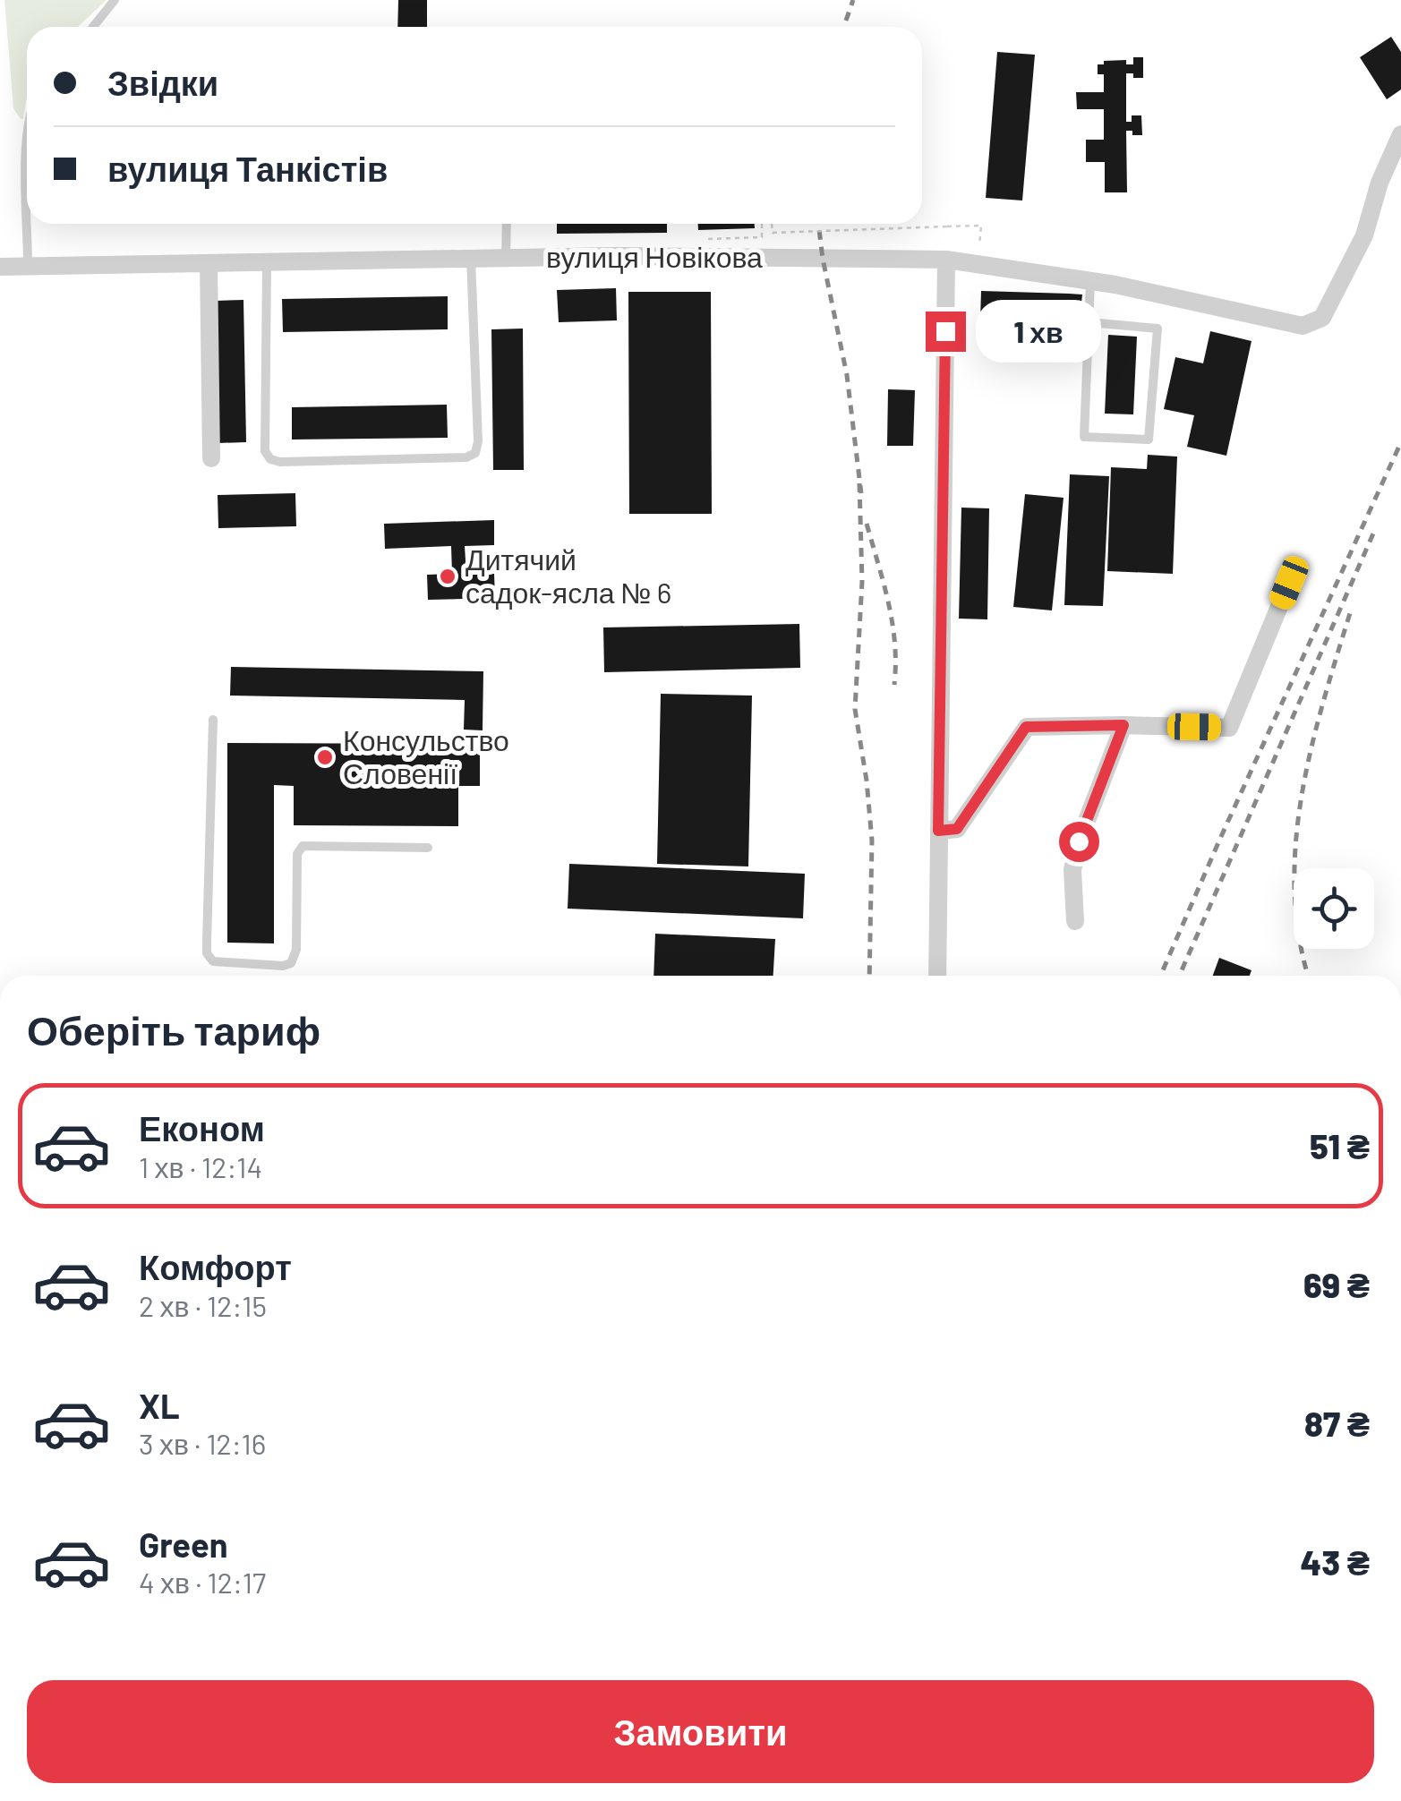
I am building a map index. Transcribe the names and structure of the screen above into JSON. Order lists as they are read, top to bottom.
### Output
{
  "streets": {
    "street": ["вулиця Новікова"]
  },
  "places": ["Дитячий садок-ясла № 6", "Консульство Словенії"],
  "page": {
    "banner": ["Звідки", "вулиця Танкістів"],
    "bubble": "1 хв",
    "heading": "Оберіть тариф",
    "list": [
      {
        "name": "Економ",
        "note": "1 хв · 12:14",
        "value": "51 ₴"
      },
      {
        "name": "Комфорт",
        "note": "2 хв · 12:15",
        "value": "69 ₴"
      },
      {
        "name": "XL",
        "note": "3 хв · 12:16",
        "value": "87 ₴"
      },
      {
        "name": "Green",
        "note": "4 хв · 12:17",
        "value": "43 ₴"
      }
    ],
    "buttons": "Замовити"
  }
}
